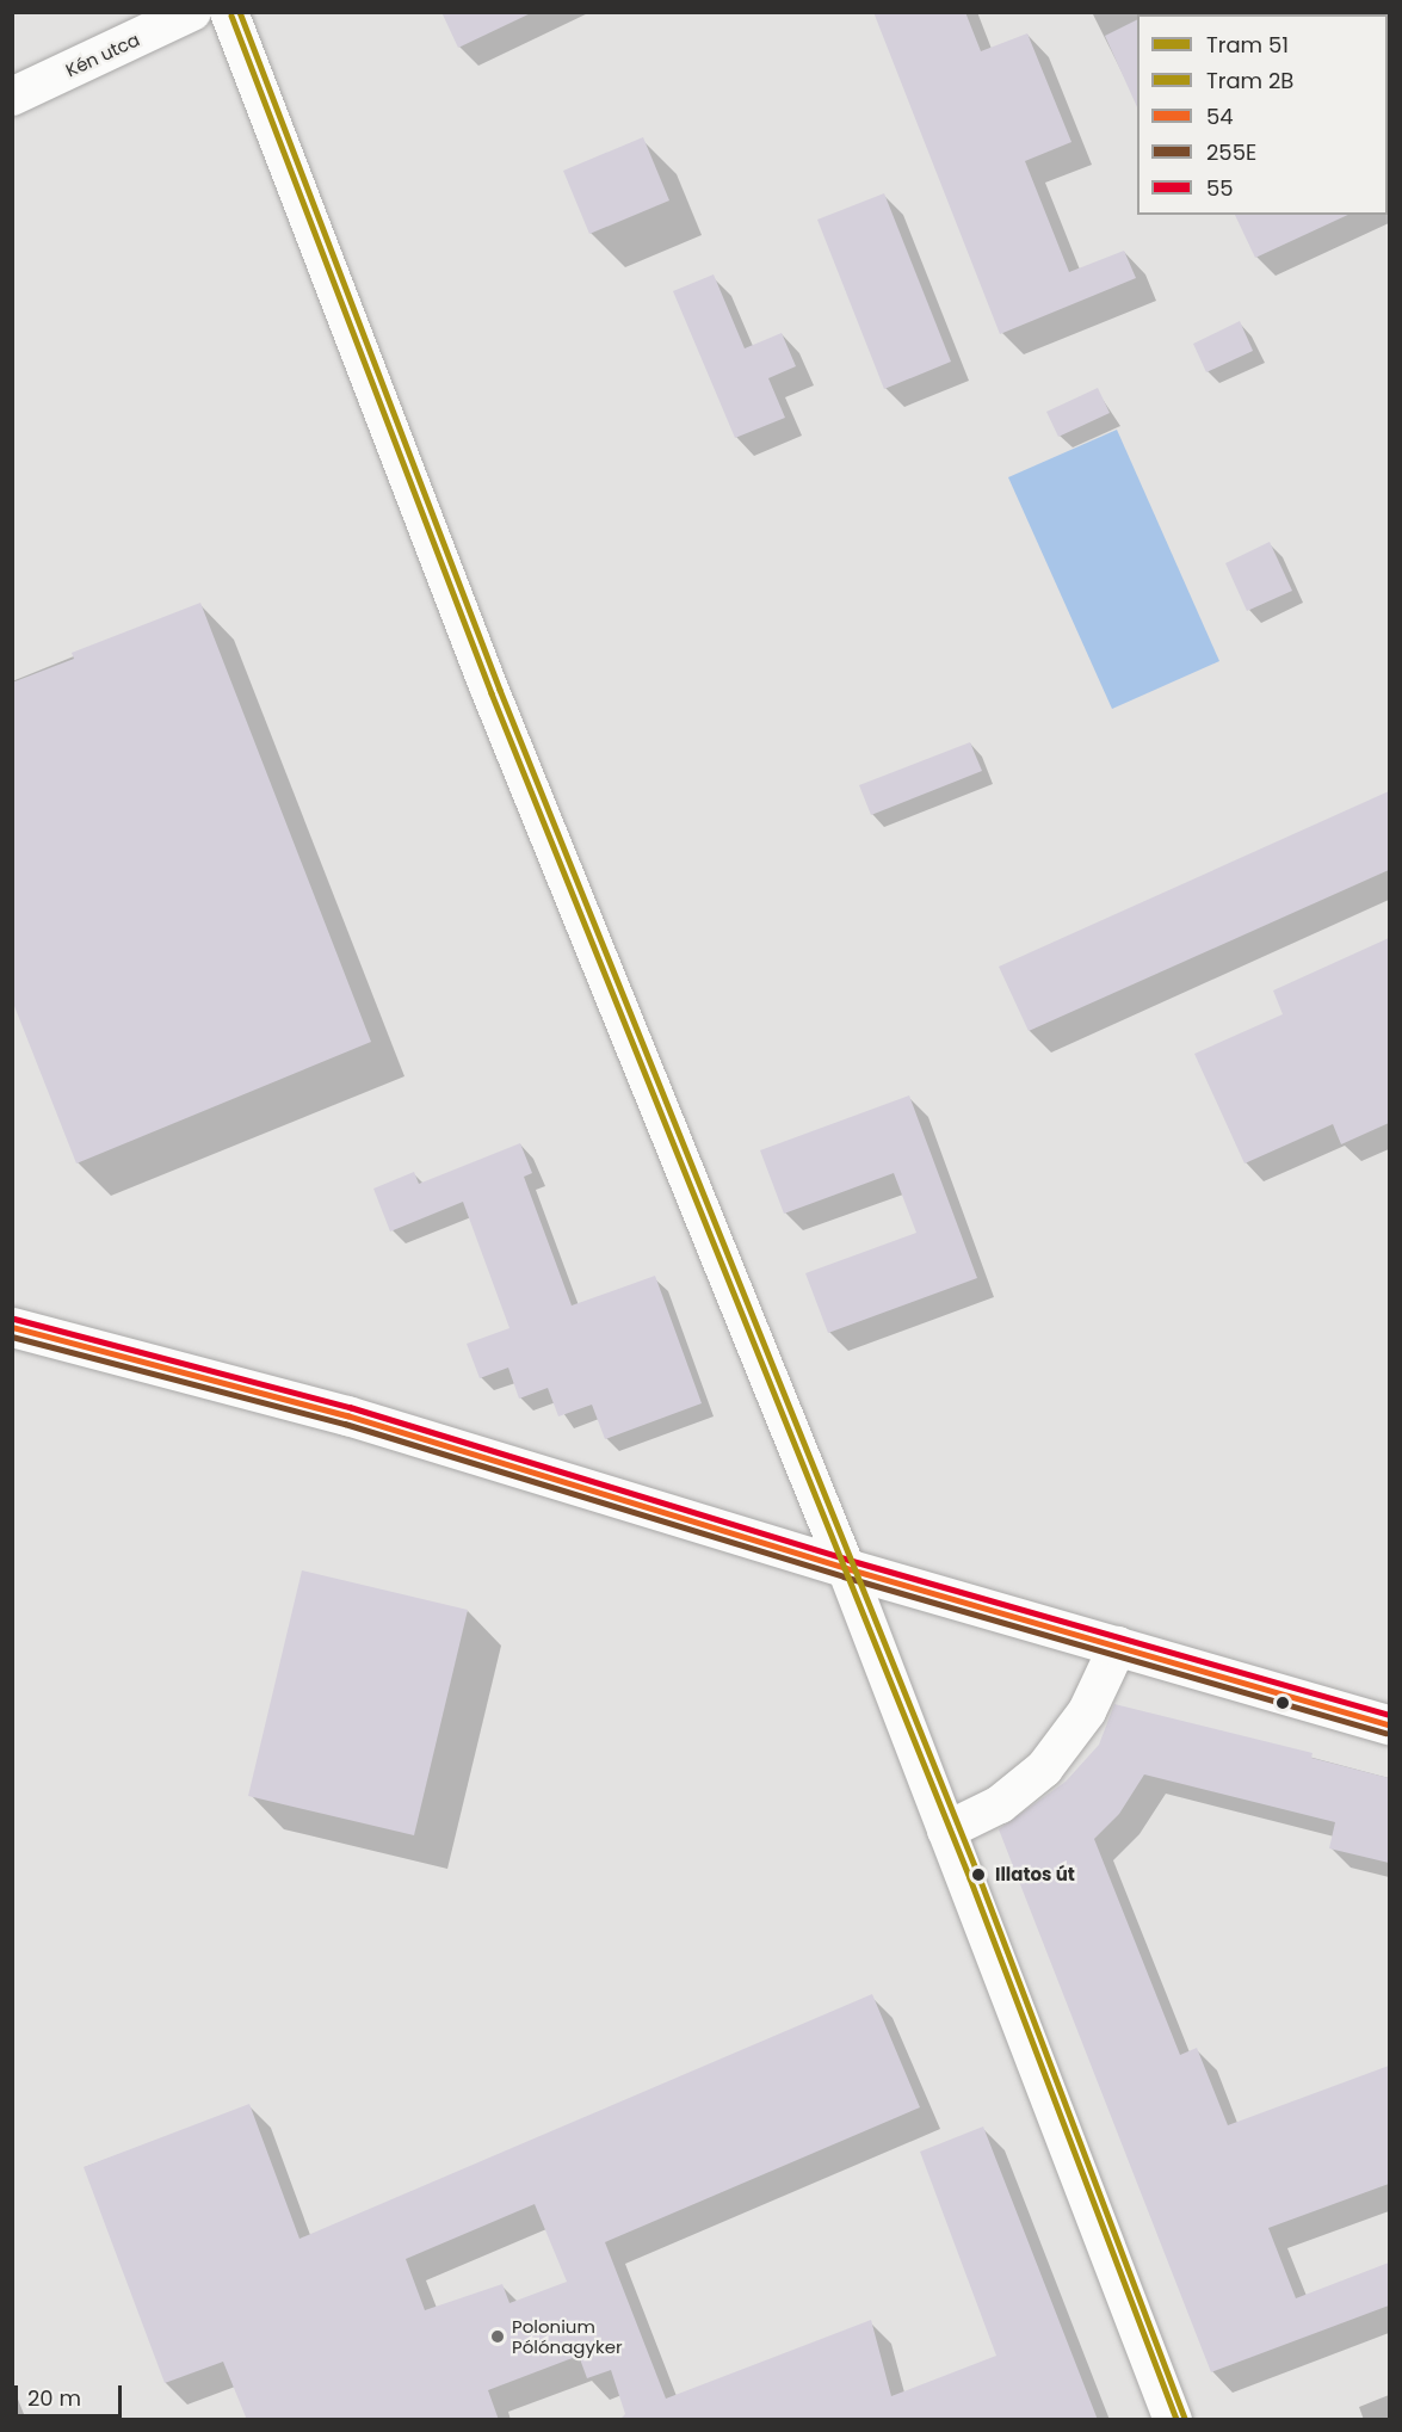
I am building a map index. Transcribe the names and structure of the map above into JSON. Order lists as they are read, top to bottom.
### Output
{
  "streets": {
    "street": ["Kén utca"]
  },
  "places": ["Illatos út", "Polonium Pólónagyker"],
  "lines": [
    "tram line 51",
    "tram line 2B",
    "transit line 55",
    "transit line 54",
    "transit line 255E"
  ],
  "legend": [
    "Tram 51",
    "Tram 2B",
    "54",
    "255E",
    "55"
  ],
  "scale_bar": "20 m"
}
